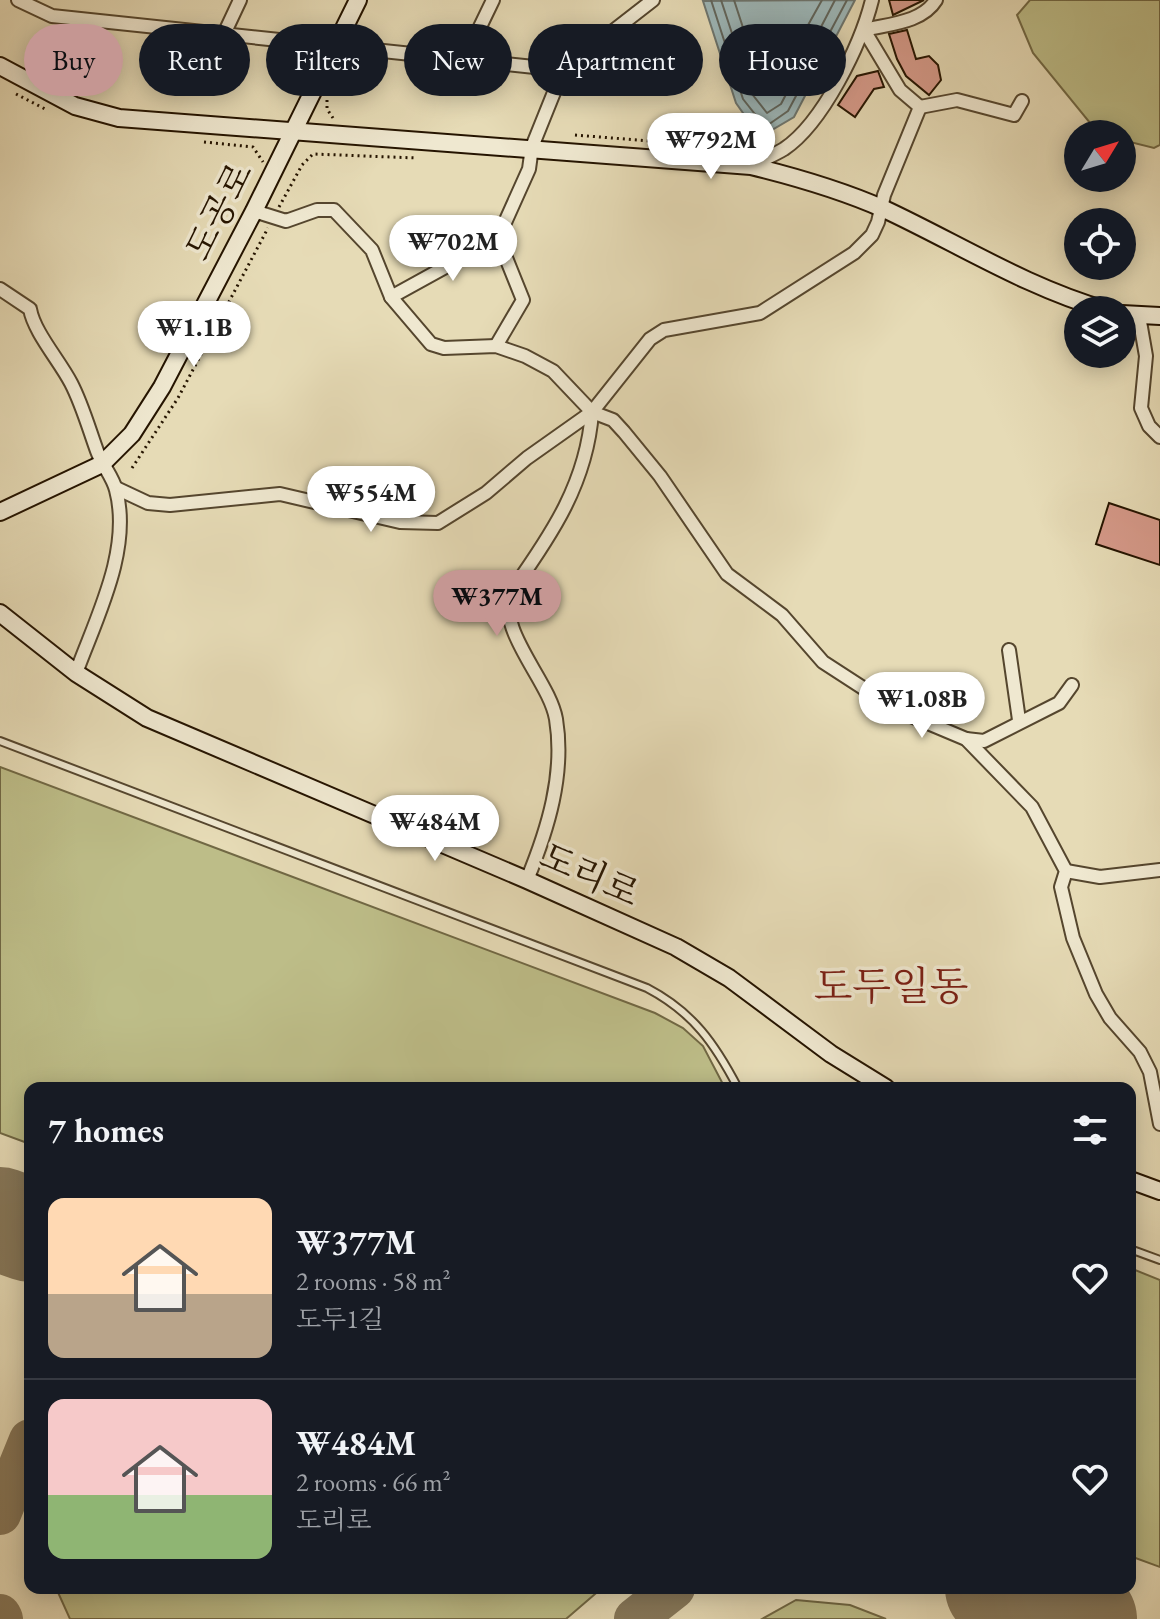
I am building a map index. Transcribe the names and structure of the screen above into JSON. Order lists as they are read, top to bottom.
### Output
{
  "streets": {
    "street": ["도공로", "도리로"]
  },
  "districts": ["도두일동"],
  "north": "top right",
  "page": {
    "chip": [
      "Buy",
      "Rent",
      "Filters",
      "New",
      "Apartment",
      "House"
    ],
    "price": [
      "₩792M",
      "₩702M",
      "₩1.1B",
      "₩554M",
      "₩377M",
      "₩1.08B",
      "₩484M"
    ],
    "heading": "7 homes",
    "list": [
      {
        "name": "₩377M",
        "note": "2 rooms · 58 m² · 도두1길"
      },
      {
        "name": "₩484M",
        "note": "2 rooms · 66 m² · 도리로"
      }
    ]
  }
}
